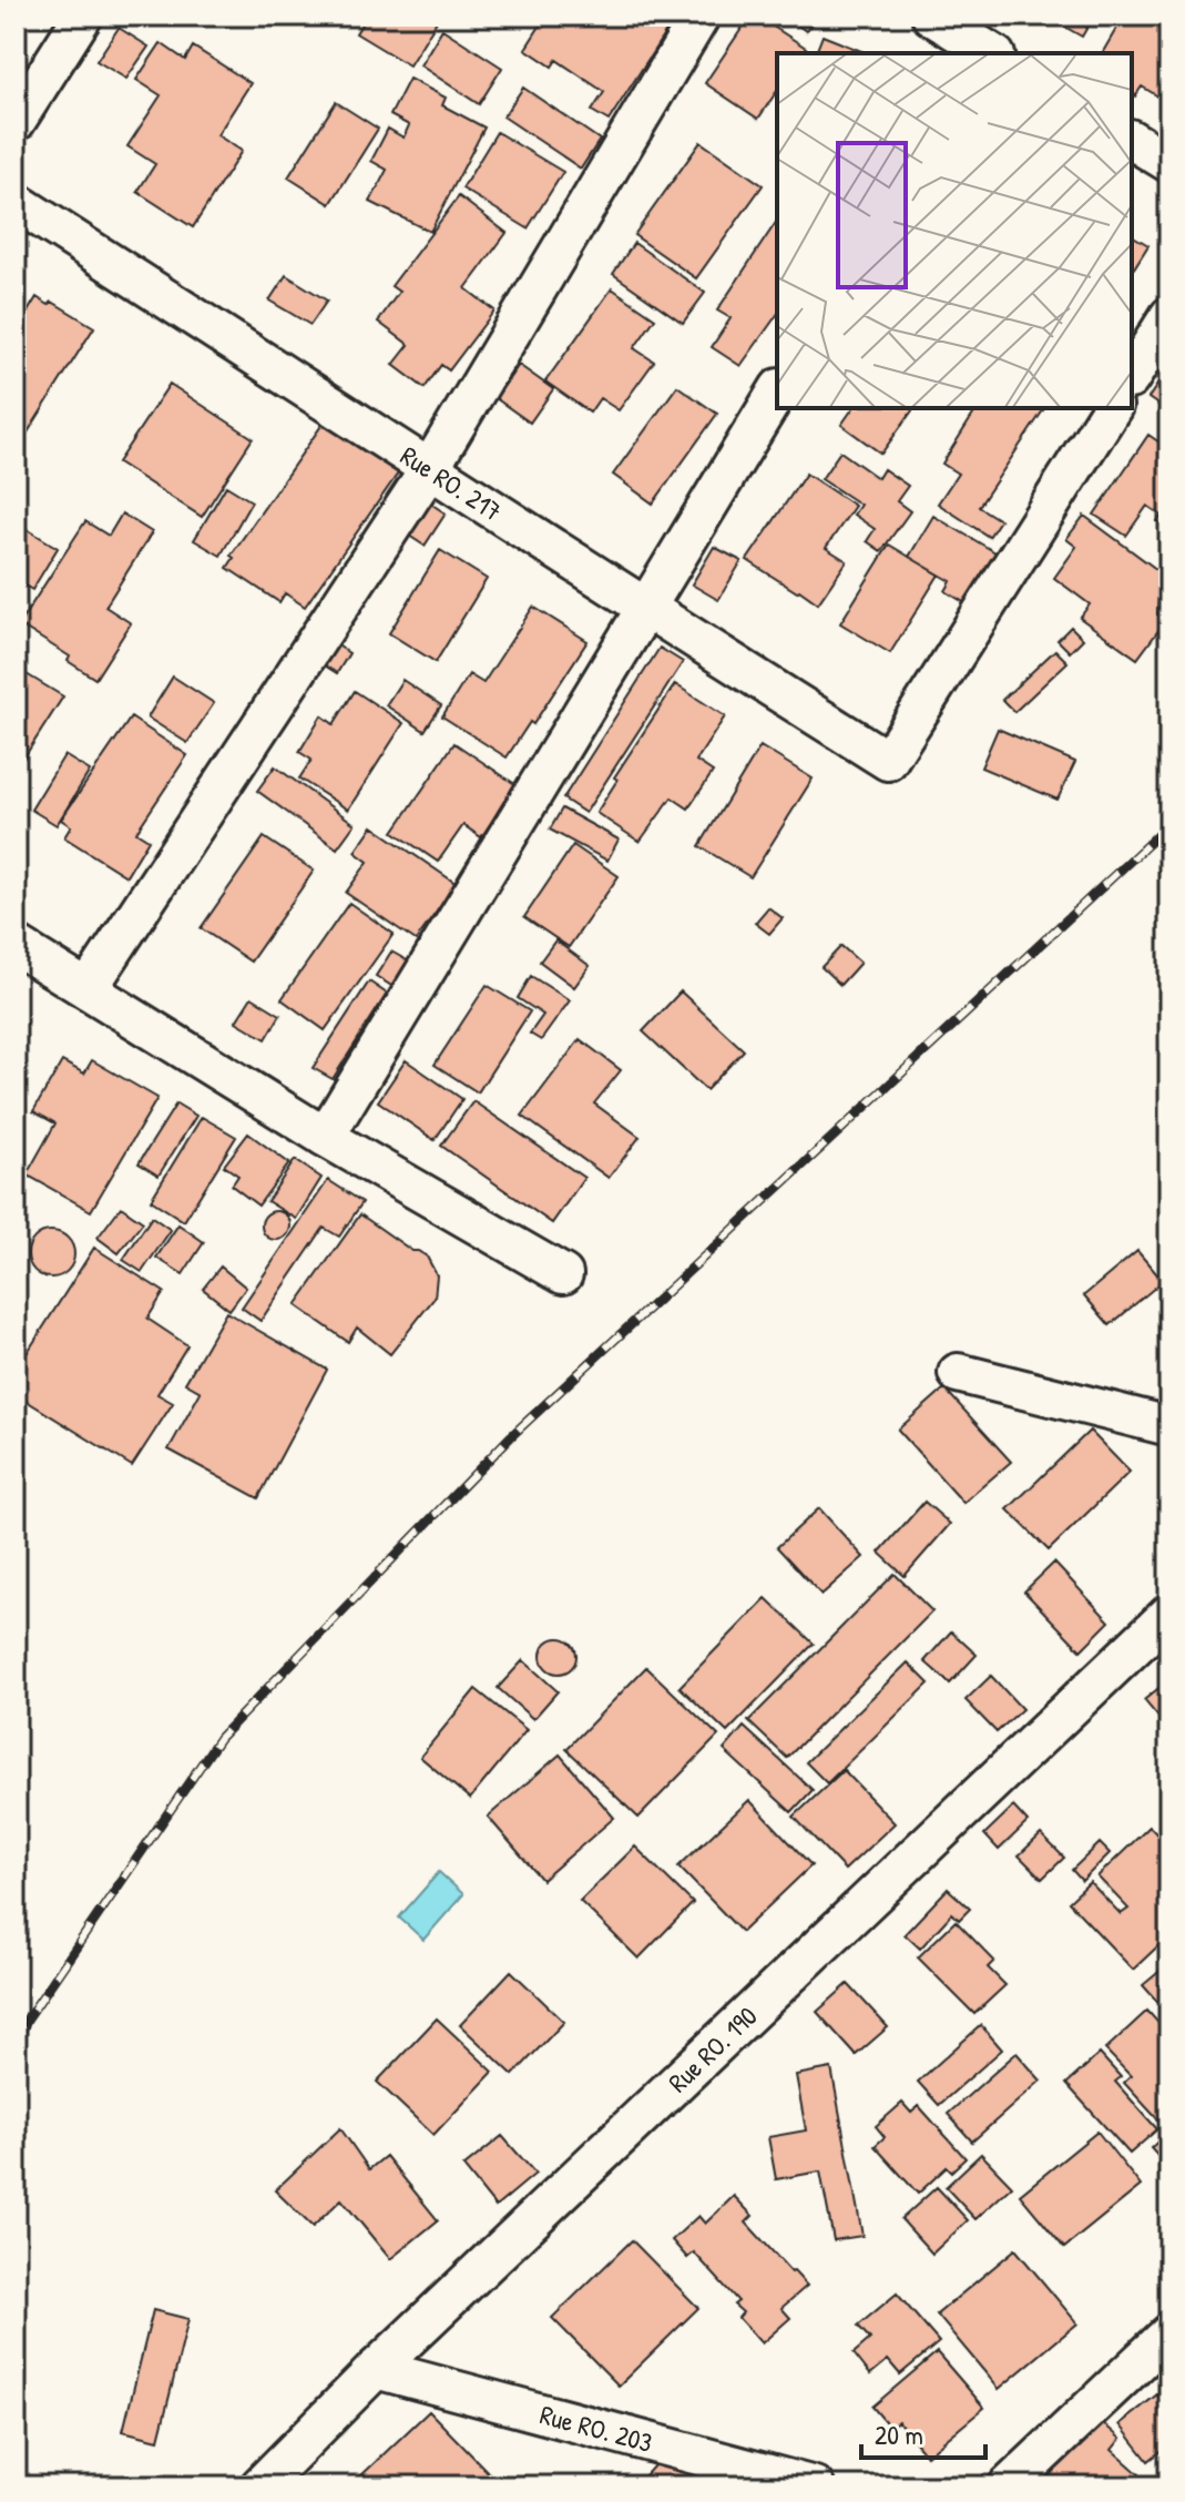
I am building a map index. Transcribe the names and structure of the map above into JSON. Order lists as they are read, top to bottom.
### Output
{
  "streets": {
    "street": ["Rue RO. 217", "Rue RO. 190", "Rue RO. 203"]
  },
  "crossings": [
    ["Rue RO. 190", "Rue RO. 203"]
  ],
  "scale_bar": "20 m"
}
